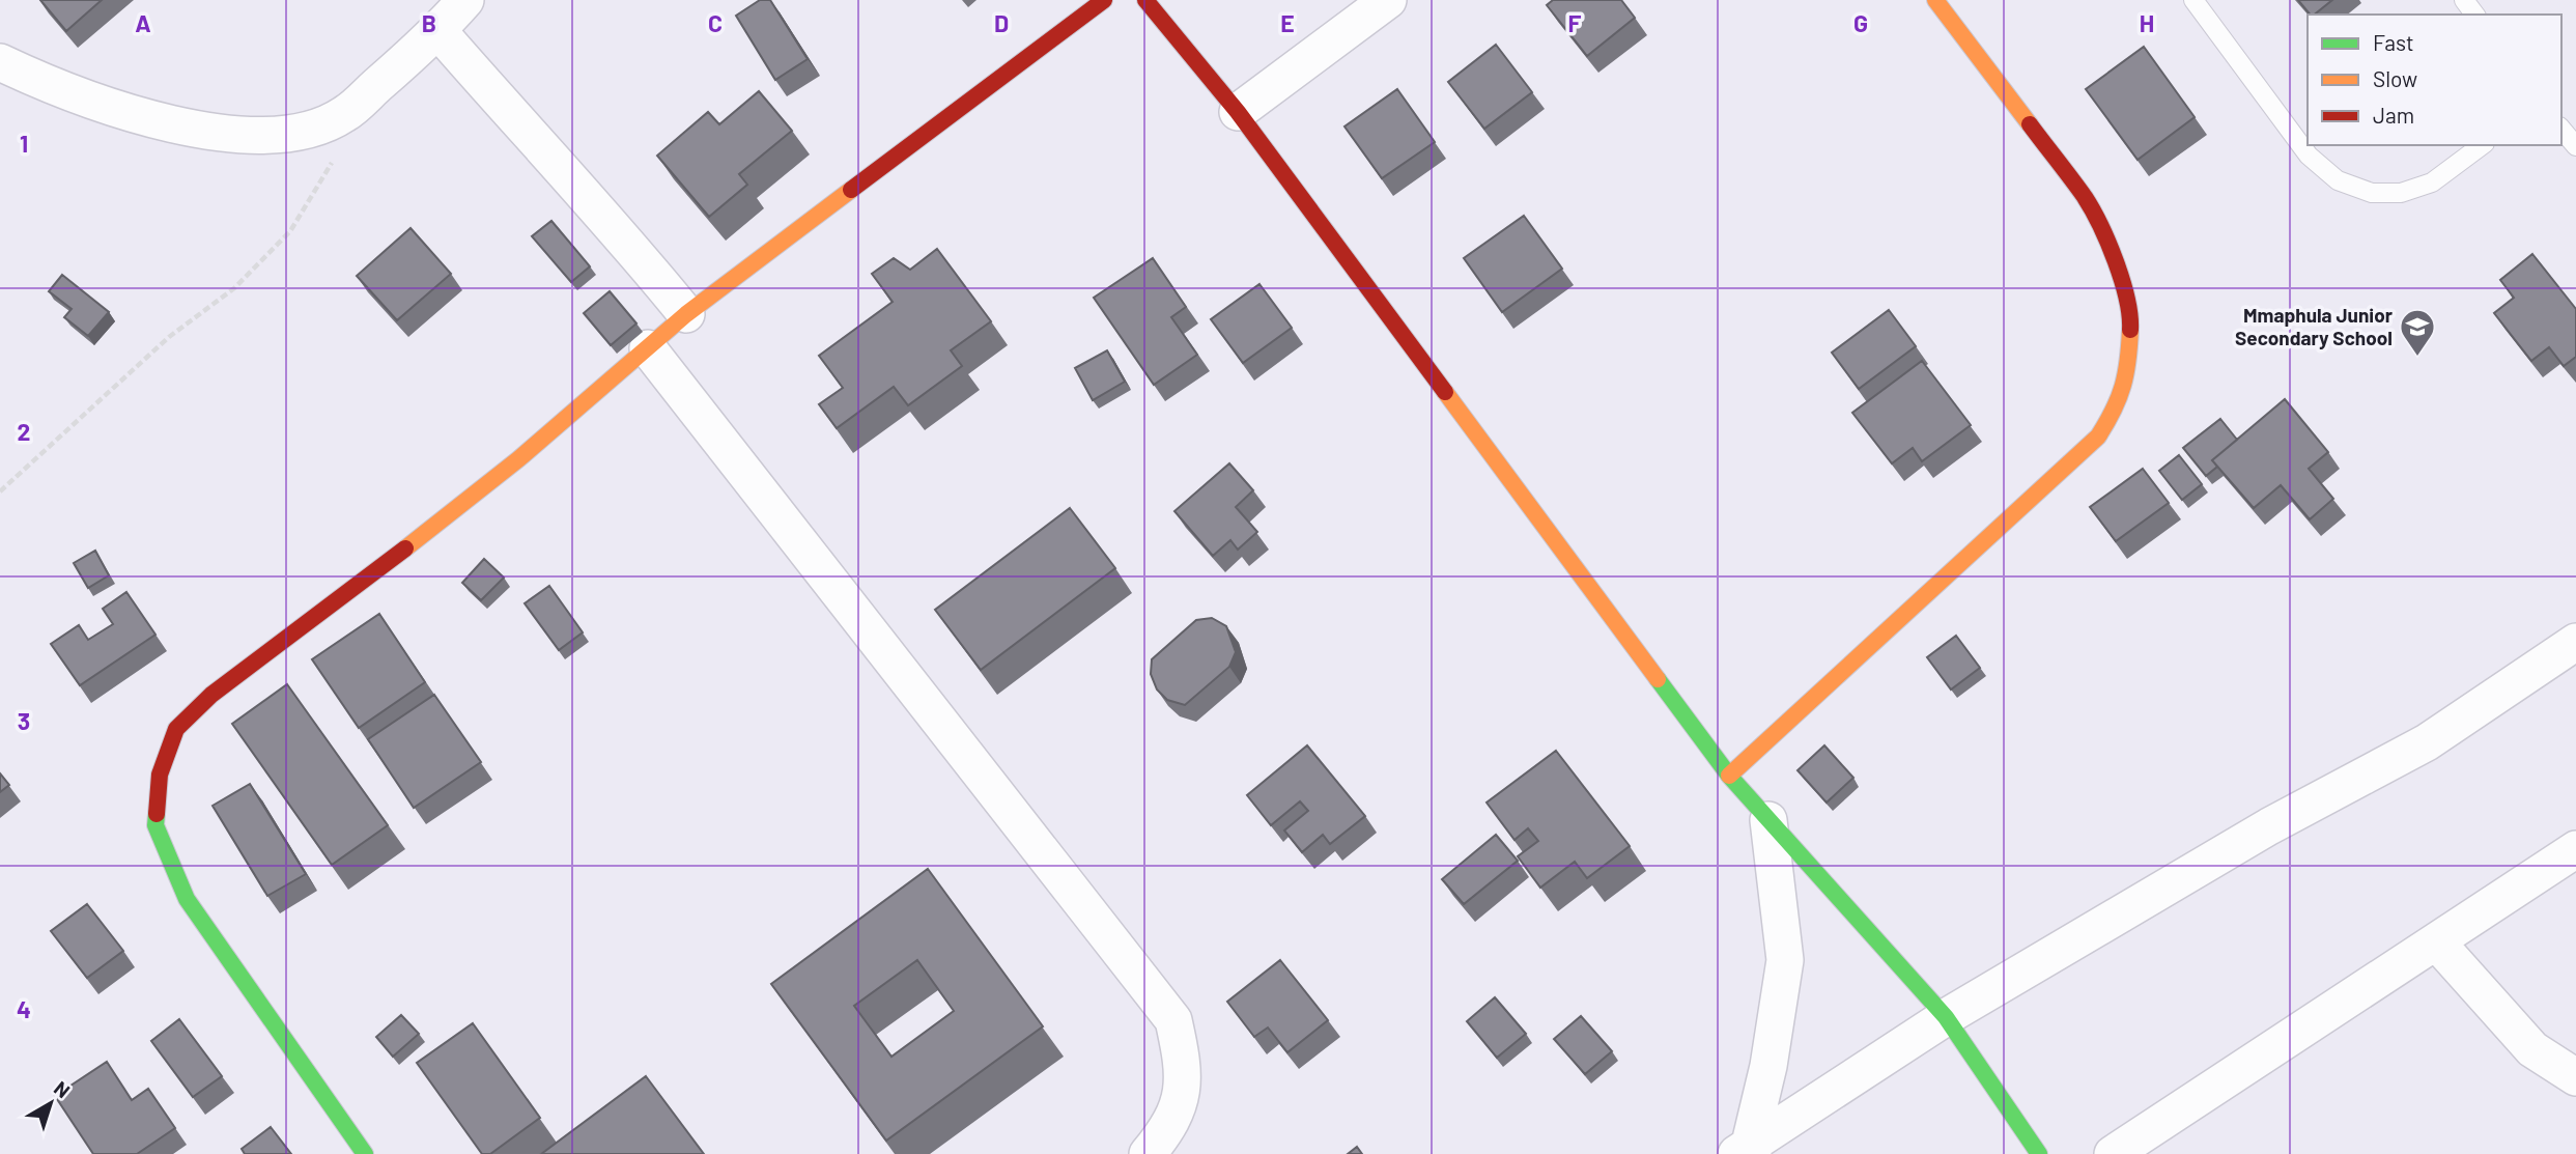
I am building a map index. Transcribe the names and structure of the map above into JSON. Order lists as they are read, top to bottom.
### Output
{
  "places": {
    "school or university": ["Mmaphula Junior Secondary School"]
  },
  "legend": ["Fast", "Slow", "Jam"],
  "north": "top right",
  "grid": {
    "columns": [
      "A",
      "B",
      "C",
      "D",
      "E",
      "F",
      "G",
      "H"
    ],
    "rows": [
      "1",
      "2",
      "3",
      "4"
    ]
  }
}
